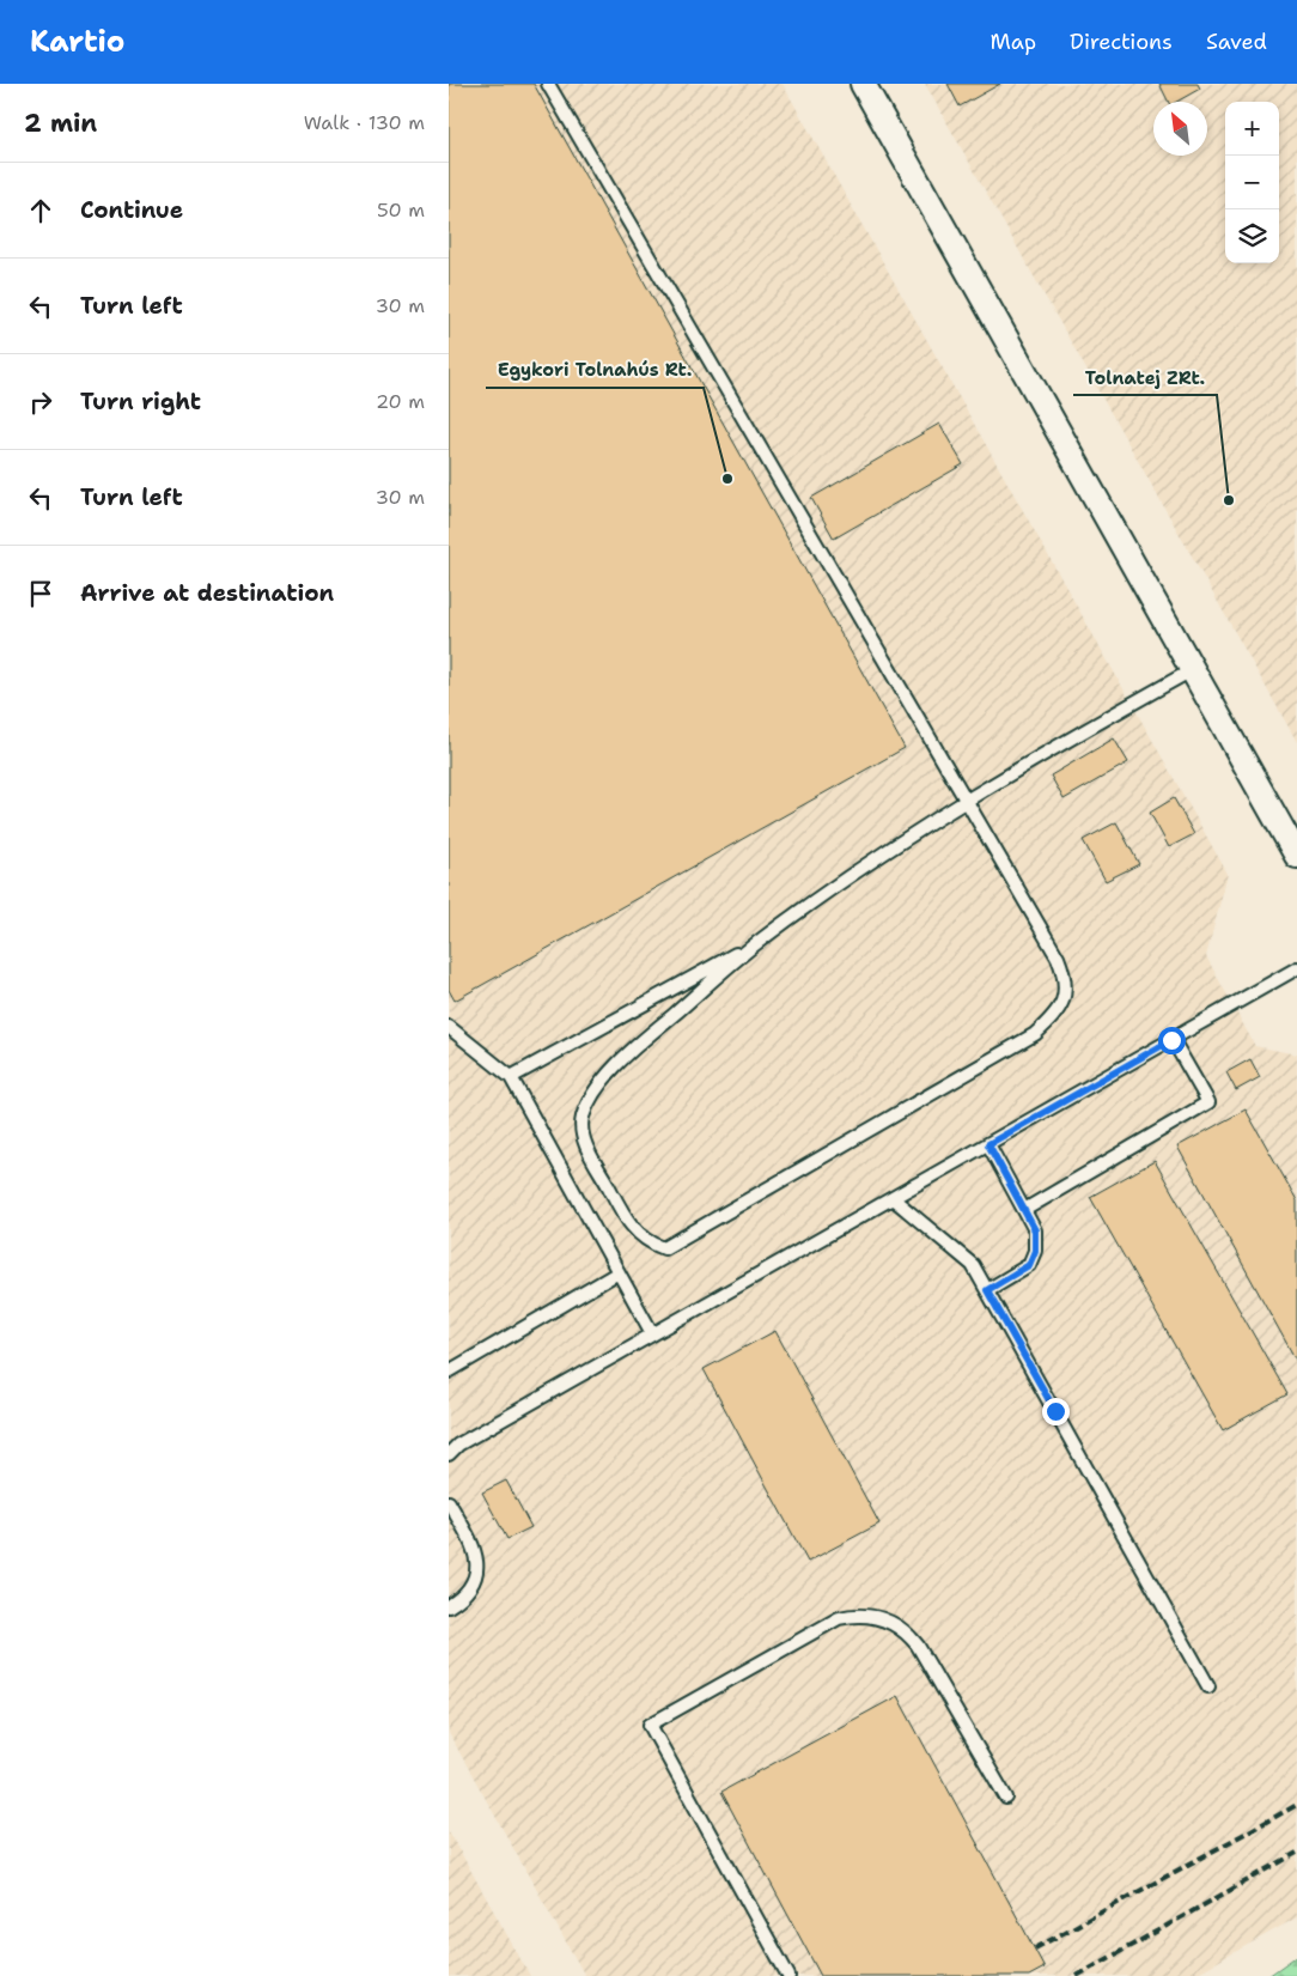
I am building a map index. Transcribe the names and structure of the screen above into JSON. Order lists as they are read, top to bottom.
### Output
{
  "places": ["Egykori Tolnahús Rt.", "Tolnatej ZRt."],
  "north": "top left",
  "page": {
    "header": "Kartio",
    "nav": ["Map", "Directions", "Saved"],
    "heading": ["2 min", "Walk · 130 m"],
    "map_buttons": ["+", "−"],
    "list": [
      ["Continue", "50 m"],
      ["Turn left", "30 m"],
      ["Turn right", "20 m"],
      ["Turn left", "30 m"],
      "Arrive at destination"
    ]
  }
}
